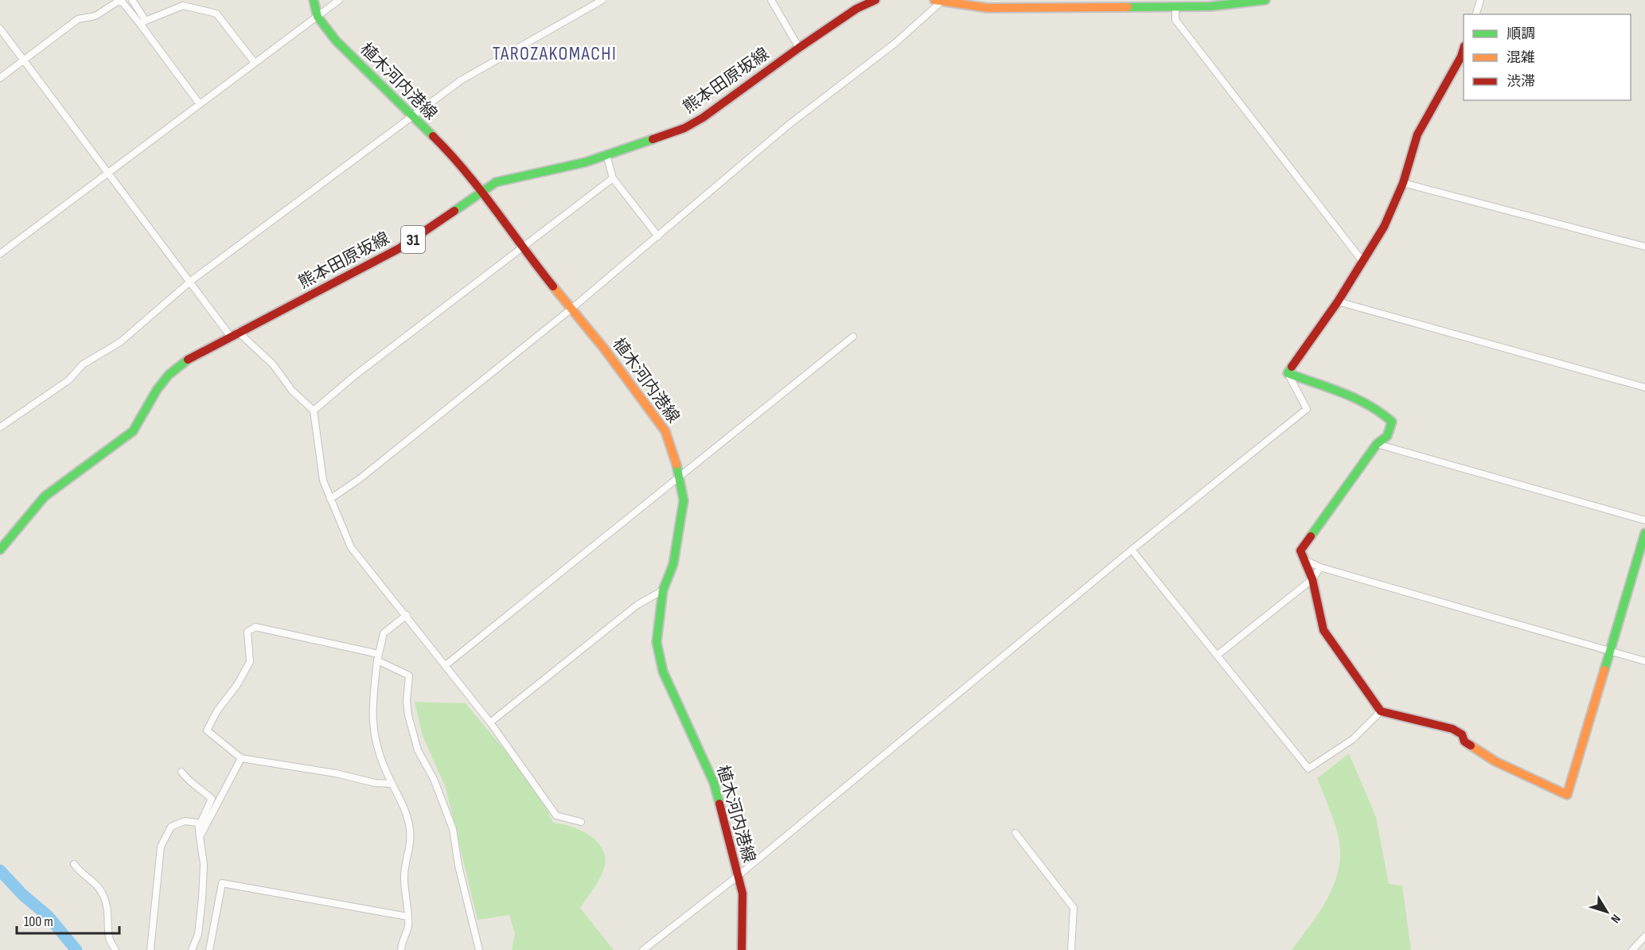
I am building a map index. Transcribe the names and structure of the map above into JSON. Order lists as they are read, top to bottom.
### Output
{
  "streets": {
    "main road": ["熊本田原坂線", "植木河内港線", "31"]
  },
  "crossings": [
    ["熊本田原坂線", "植木河内港線"]
  ],
  "districts": ["TAROZAKOMACHI"],
  "legend": ["順調", "混雑", "渋滞"],
  "scale_bar": "100 m",
  "north": "bottom right"
}
